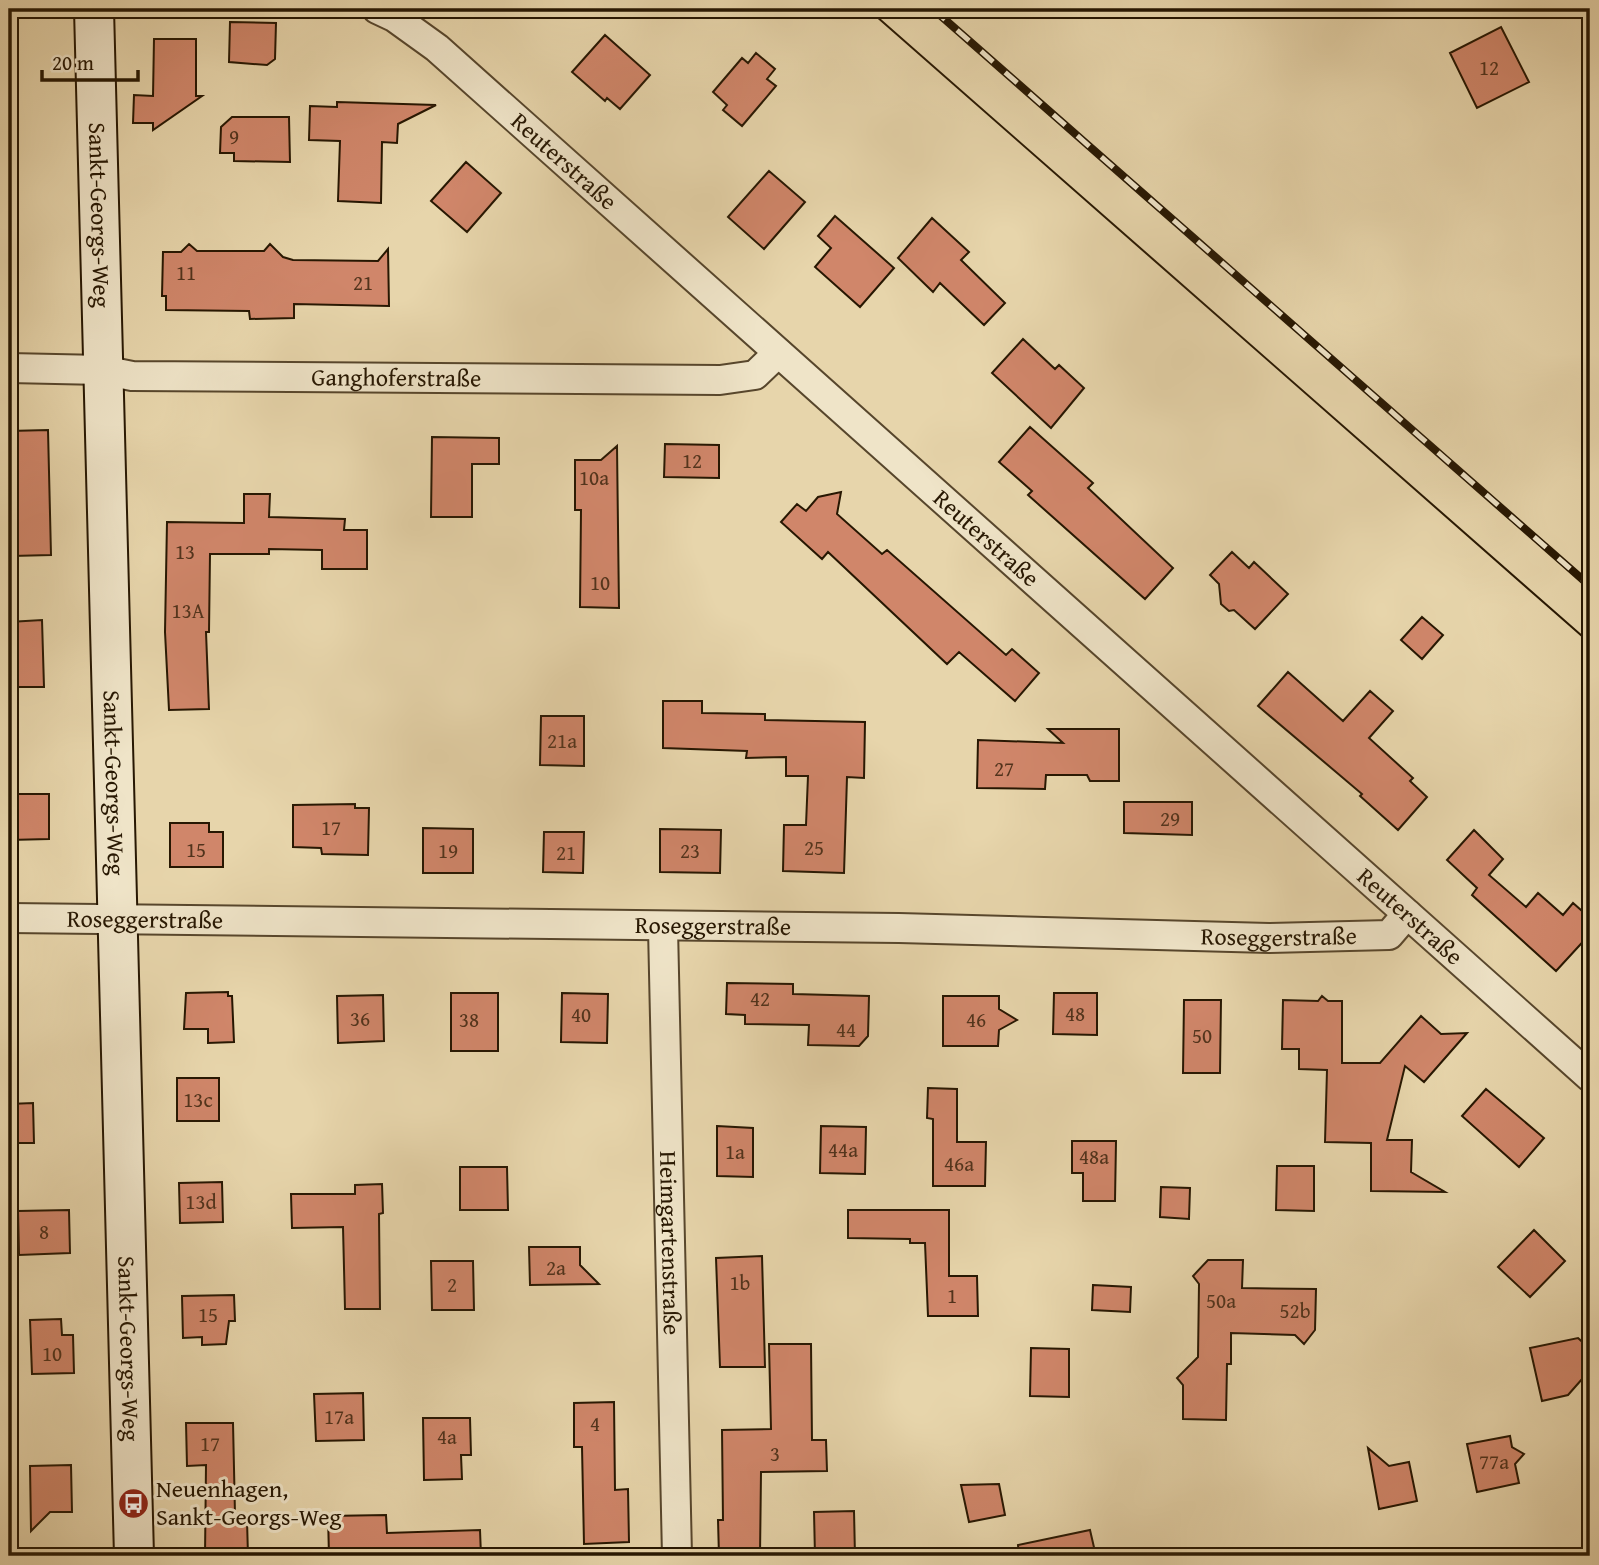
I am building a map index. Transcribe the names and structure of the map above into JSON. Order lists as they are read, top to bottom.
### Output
{
  "streets": {
    "street": [
      "Reuterstraße",
      "Sankt-Georgs-Weg",
      "Ganghoferstraße",
      "Roseggerstraße",
      "Heimgartenstraße"
    ]
  },
  "crossings": [
    ["Reuterstraße", "Ganghoferstraße"],
    ["Reuterstraße", "Roseggerstraße"],
    ["Sankt-Georgs-Weg", "Ganghoferstraße"],
    ["Sankt-Georgs-Weg", "Roseggerstraße"],
    ["Roseggerstraße", "Heimgartenstraße"]
  ],
  "places": {
    "bus stop": ["Neuenhagen, Sankt-Georgs-Weg"]
  },
  "house_numbers": [
    "12",
    "9",
    "11",
    "21",
    "12",
    "10a",
    "13",
    "10",
    "13A",
    "21a",
    "27",
    "29",
    "17",
    "25",
    "15",
    "19",
    "23",
    "21",
    "42",
    "48",
    "40",
    "36",
    "38",
    "46",
    "44",
    "50",
    "13c",
    "44a",
    "1a",
    "48a",
    "46a",
    "13d",
    "8",
    "2a",
    "1b",
    "2",
    "1",
    "50a",
    "52b",
    "15",
    "10",
    "17a",
    "4",
    "4a",
    "17",
    "3",
    "77a"
  ],
  "scale_bar": "20 m"
}
